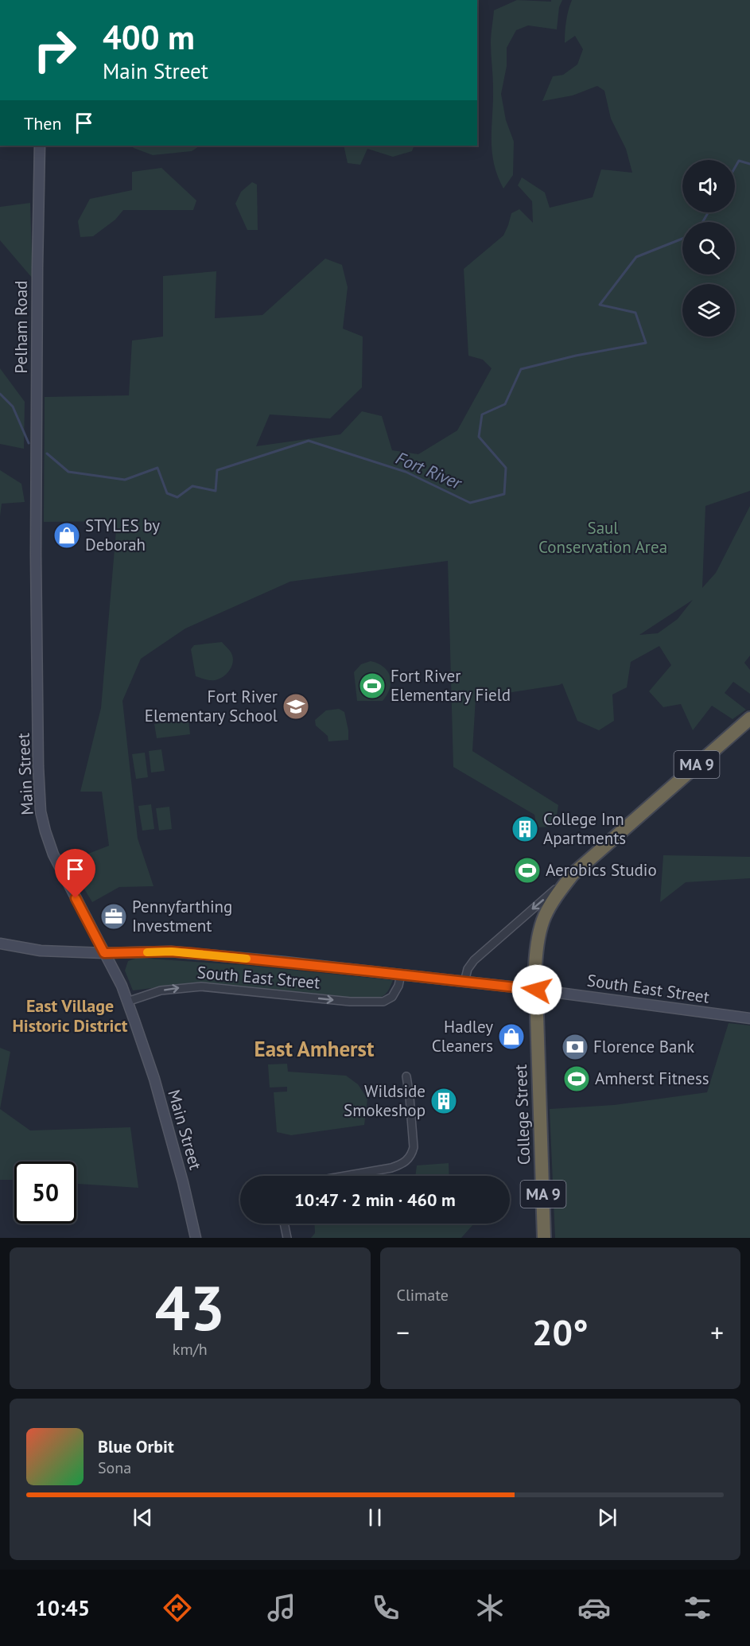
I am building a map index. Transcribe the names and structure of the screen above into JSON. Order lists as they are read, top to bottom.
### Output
{
  "streets": {
    "highway": ["MA 9", "College Street"],
    "main road": ["Pelham Road", "Main Street", "South East Street"]
  },
  "crossings": [
    ["Pelham Road", "Main Street"],
    ["MA 9", "South East Street"],
    ["MA 9", "College Street"],
    ["Main Street", "South East Street"],
    ["South East Street", "College Street"]
  ],
  "districts": ["East Village Historic District", "East Amherst"],
  "water": ["Fort River"],
  "parks": ["Saul Conservation Area"],
  "places": {
    "shop": ["STYLES by Deborah", "Hadley Cleaners"],
    "sports": ["Fort River Elementary Field", "Aerobics Studio", "Amherst Fitness"],
    "school or university": ["Fort River Elementary School"],
    "building": ["College Inn Apartments", "Wildside Smokeshop"],
    "office": ["Pennyfarthing Investment"],
    "bank": ["Florence Bank"]
  },
  "page": {
    "turn": ["400 m", "Main Street"],
    "then": "Then",
    "limit": "50",
    "trip": "10:47 · 2 min · 460 m",
    "tile": [
      ["43", "km/h"],
      "Climate"
    ],
    "heat": ["−", "20°", "+"],
    "song": ["Blue Orbit", "Sona"],
    "tabs": "10:45"
  }
}
